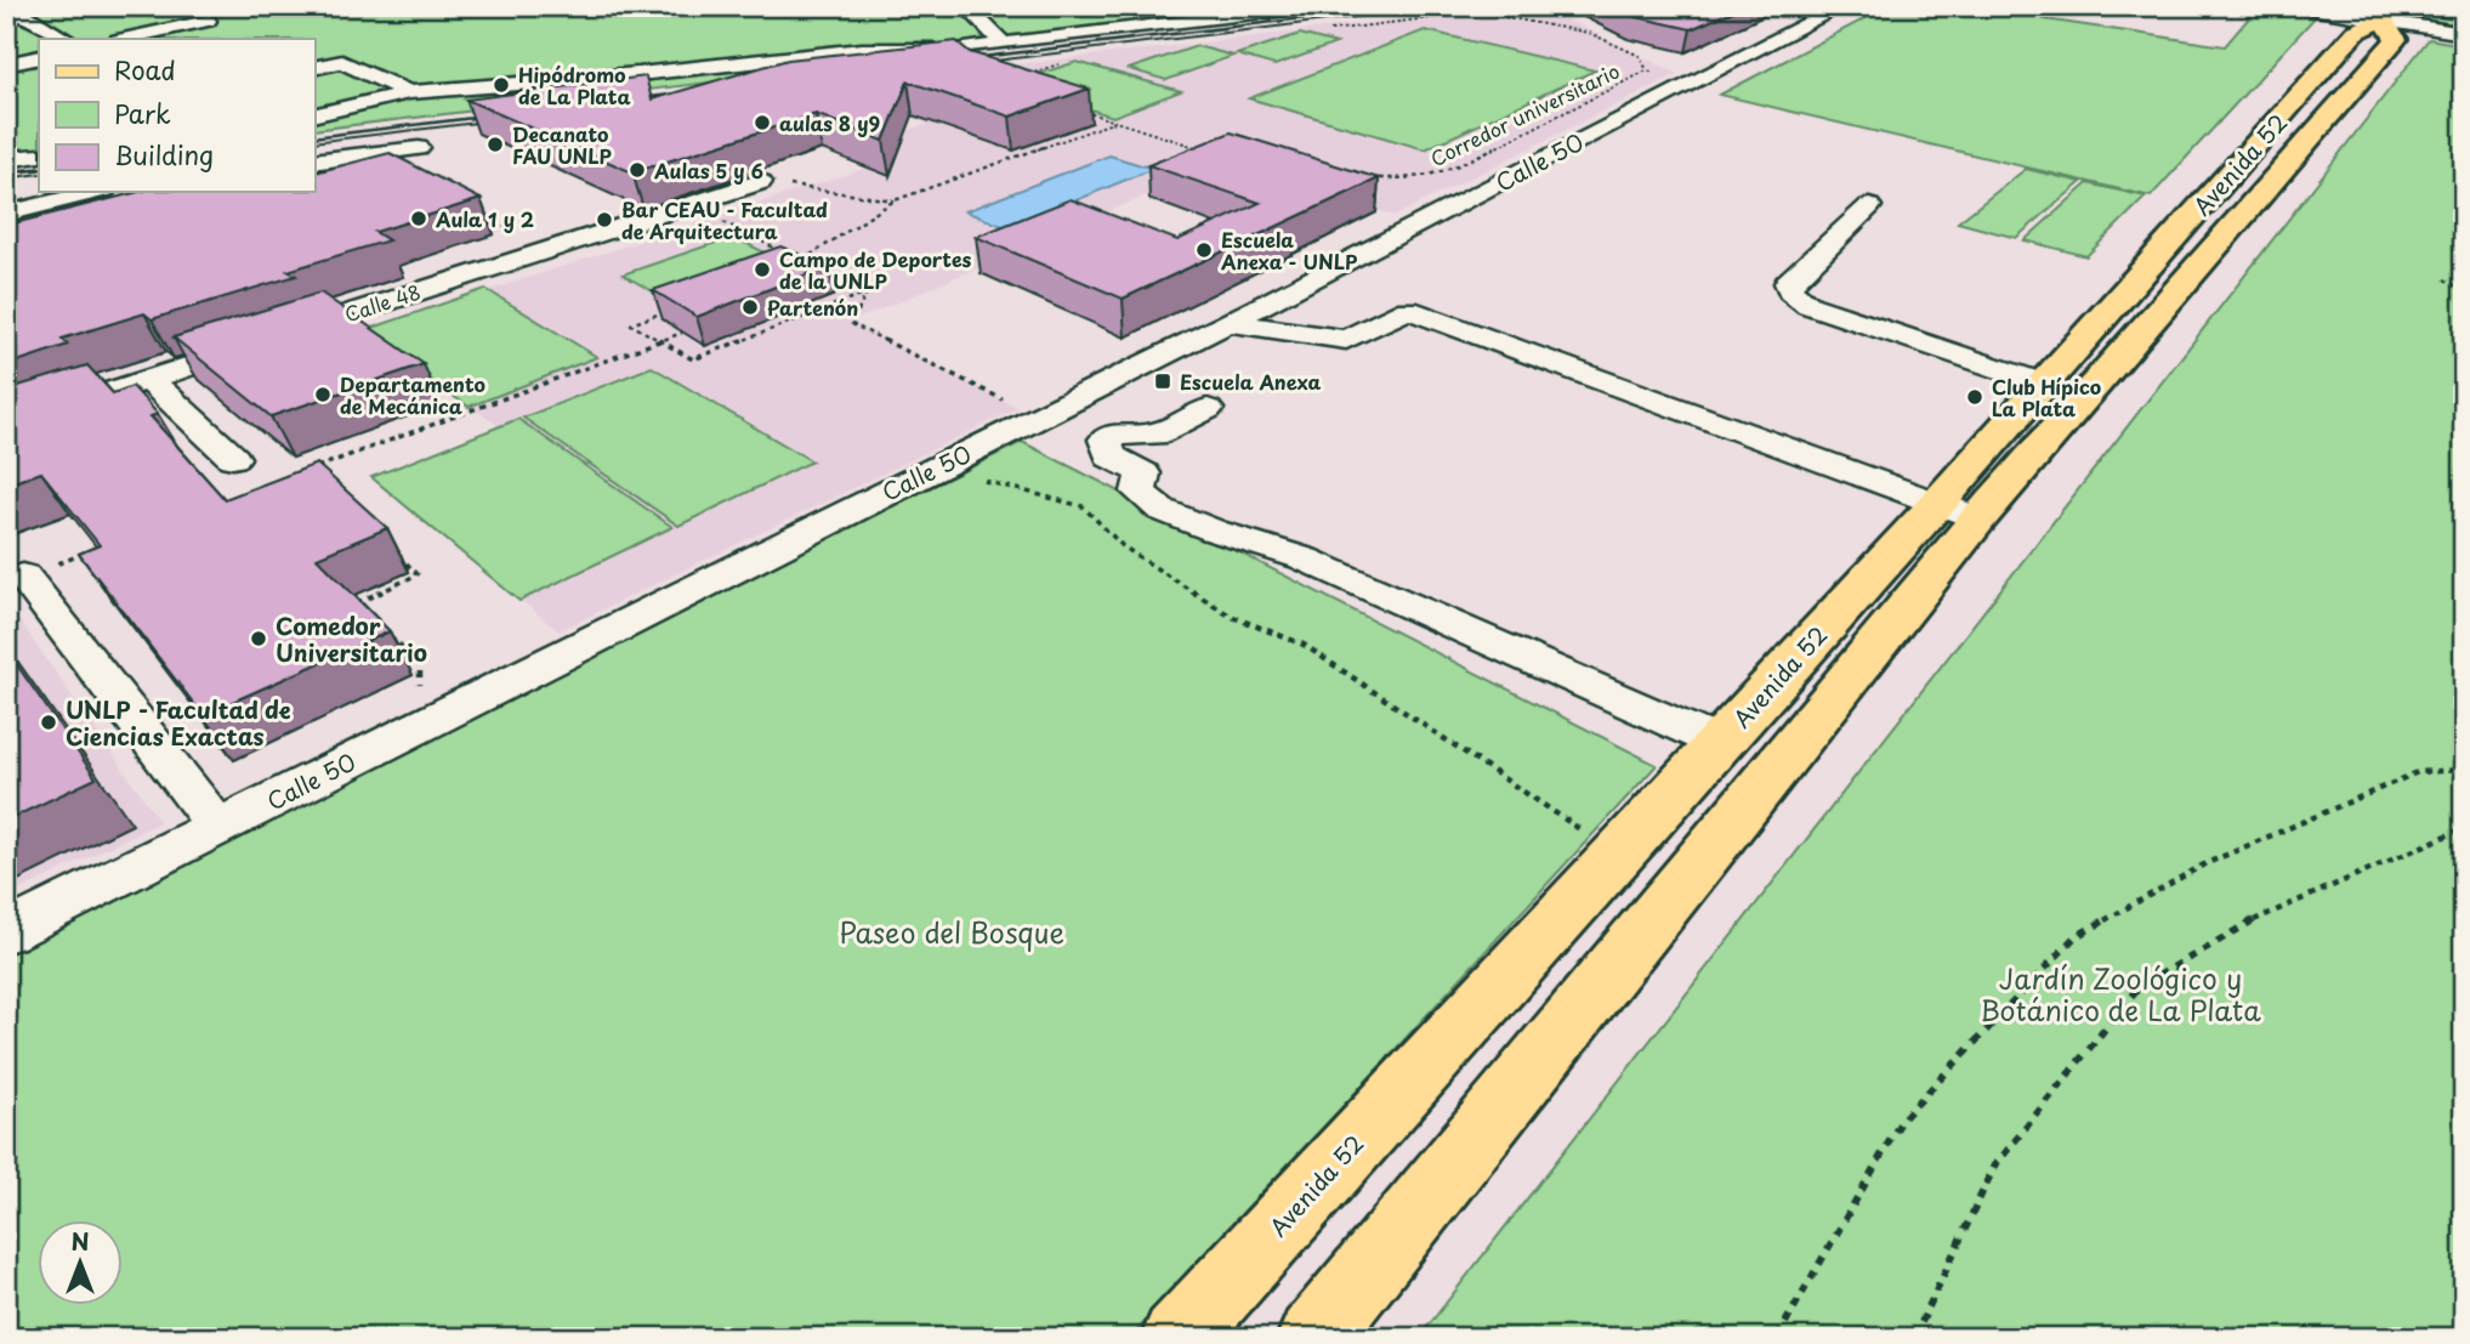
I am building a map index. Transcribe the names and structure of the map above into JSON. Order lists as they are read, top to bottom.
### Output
{
  "streets": {
    "main road": ["Avenida 52"],
    "street": ["Calle 50", "Calle 48"],
    "path": ["Corredor universitario"]
  },
  "crossings": [
    ["Corredor universitario", "Calle 50"]
  ],
  "parks": ["Paseo del Bosque", "Jardín Zoológico y Botánico de La Plata"],
  "places": {
    "other": [
      "Hipódromo de La Plata",
      "aulas 8 y9",
      "Decanato FAU UNLP",
      "Aulas 5 y 6",
      "Aula 1 y 2",
      "Bar CEAU - Facultad de Arquitectura",
      "Escuela Anexa - UNLP",
      "Campo de Deportes de la UNLP",
      "Partenón",
      "Departamento de Mecánica",
      "Club Hípico La Plata",
      "Comedor Universitario",
      "UNLP - Facultad de Ciencias Exactas"
    ],
    "transit": ["Escuela Anexa"]
  },
  "legend": ["Road", "Park", "Building"],
  "north": "top"
}
